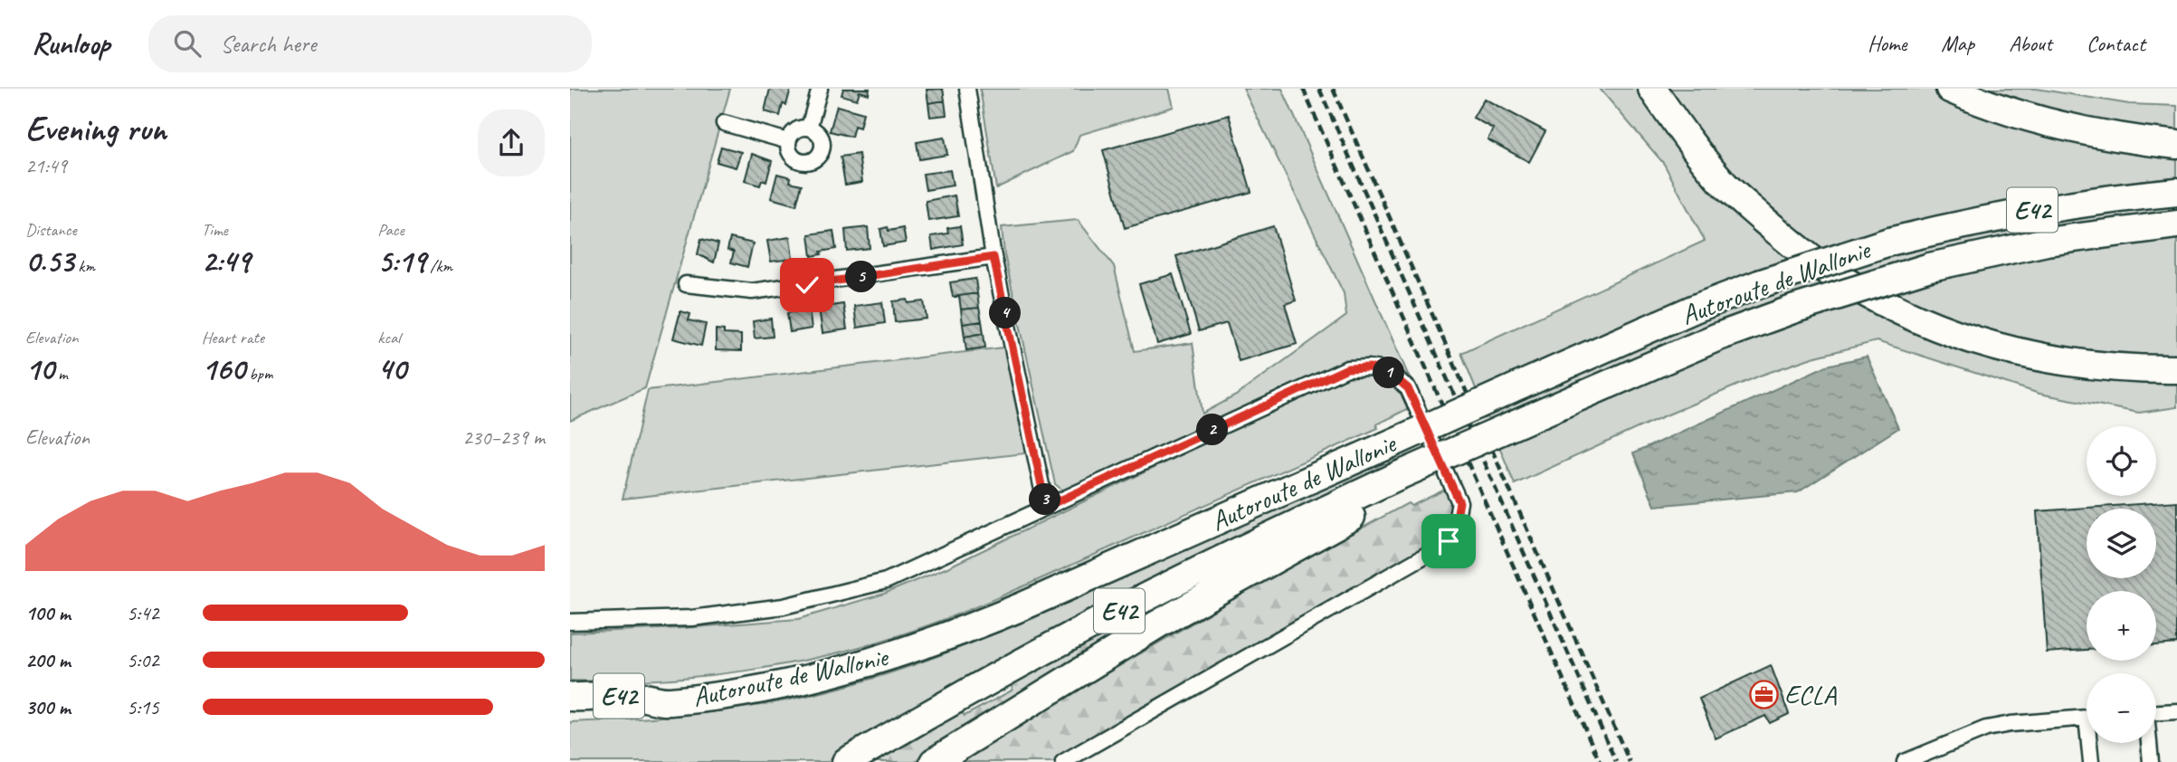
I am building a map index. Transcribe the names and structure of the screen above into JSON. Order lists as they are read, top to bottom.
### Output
{
  "streets": {
    "highway": ["E42", "Autoroute de Wallonie"]
  },
  "places": {
    "office": ["ECLA"]
  },
  "page": {
    "header": "Runloop",
    "search": "Search here",
    "nav": [
      "Home",
      "Map",
      "About",
      "Contact"
    ],
    "heading": ["Evening run", "21:49"],
    "stats": [
      ["Distance", "0.53 km"],
      ["Time", "2:49"],
      ["Pace", "5:19 /km"],
      ["Elevation", "10 m"],
      ["Heart rate", "160 bpm"],
      ["kcal", "40"]
    ],
    "pins": [
      "5",
      "4",
      "1",
      "2",
      "3"
    ],
    "chart": ["Elevation", "230–239 m"],
    "map_buttons": ["+", "−"],
    "list": [
      {
        "name": "100 m",
        "note": "5:42"
      },
      {
        "name": "200 m",
        "note": "5:02"
      },
      {
        "name": "300 m",
        "note": "5:15"
      }
    ]
  }
}
